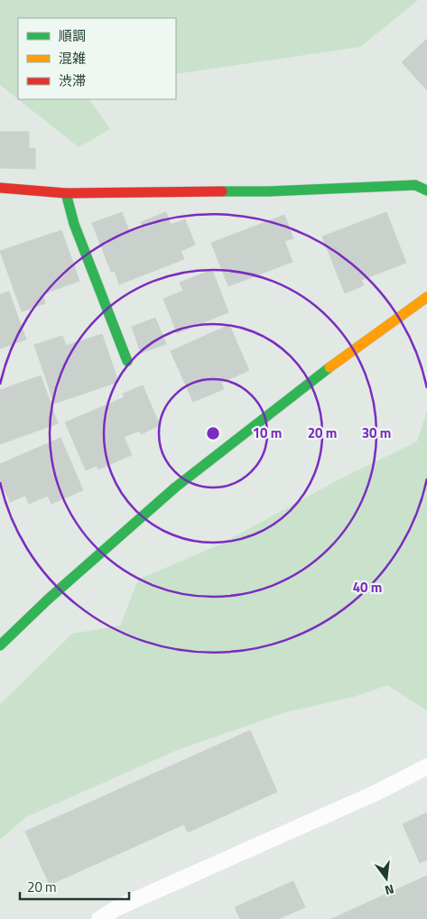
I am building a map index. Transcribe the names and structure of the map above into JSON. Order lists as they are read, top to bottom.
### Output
{
  "legend": ["順調", "混雑", "渋滞"],
  "scale_bar": "20 m",
  "north": "bottom",
  "rings": [
    "10 m",
    "20 m",
    "30 m",
    "40 m"
  ]
}
